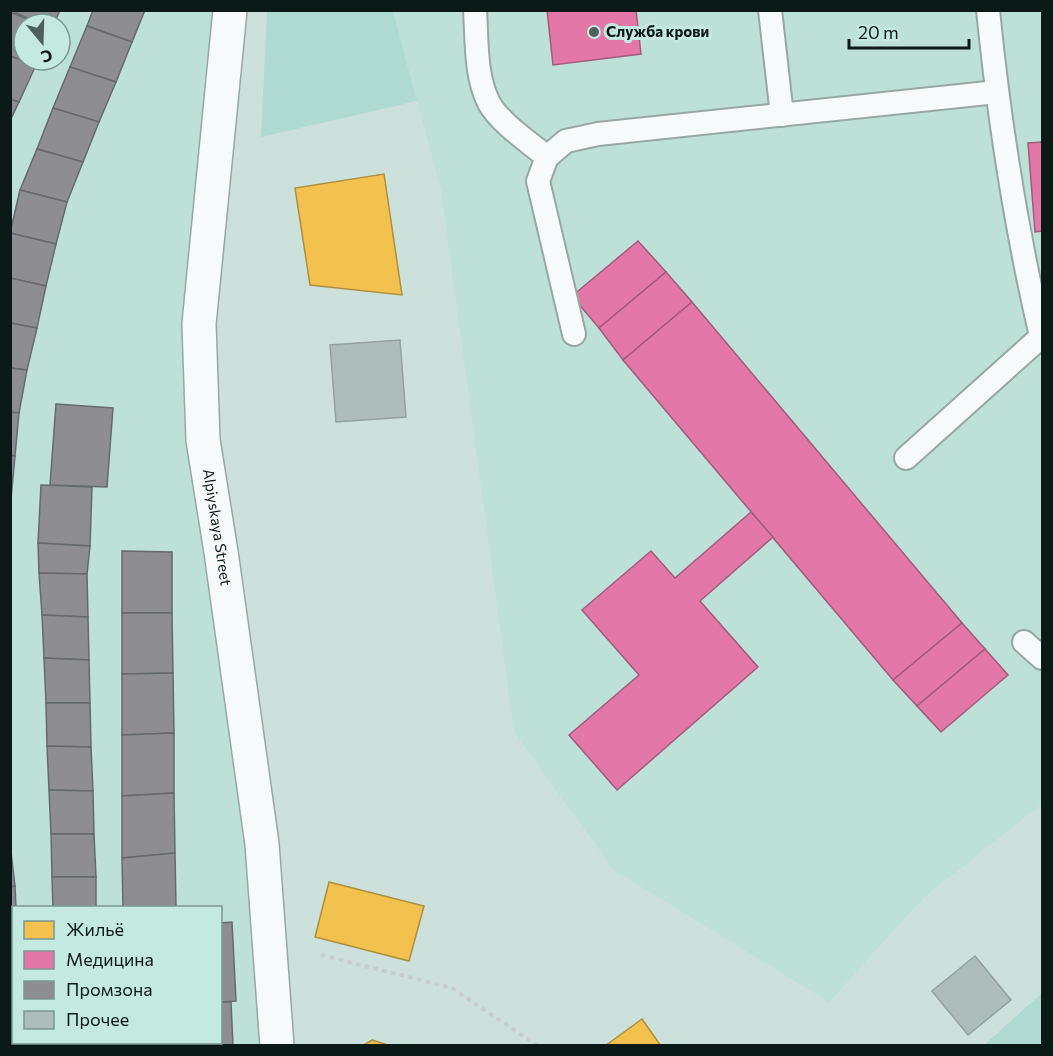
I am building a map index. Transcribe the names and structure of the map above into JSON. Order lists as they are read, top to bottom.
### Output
{
  "streets": {
    "street": ["Alpiyskaya Street"]
  },
  "places": ["Служба крови"],
  "legend": [
    "Жильё",
    "Медицина",
    "Промзона",
    "Прочее"
  ],
  "scale_bar": "20 m",
  "north": "bottom"
}
